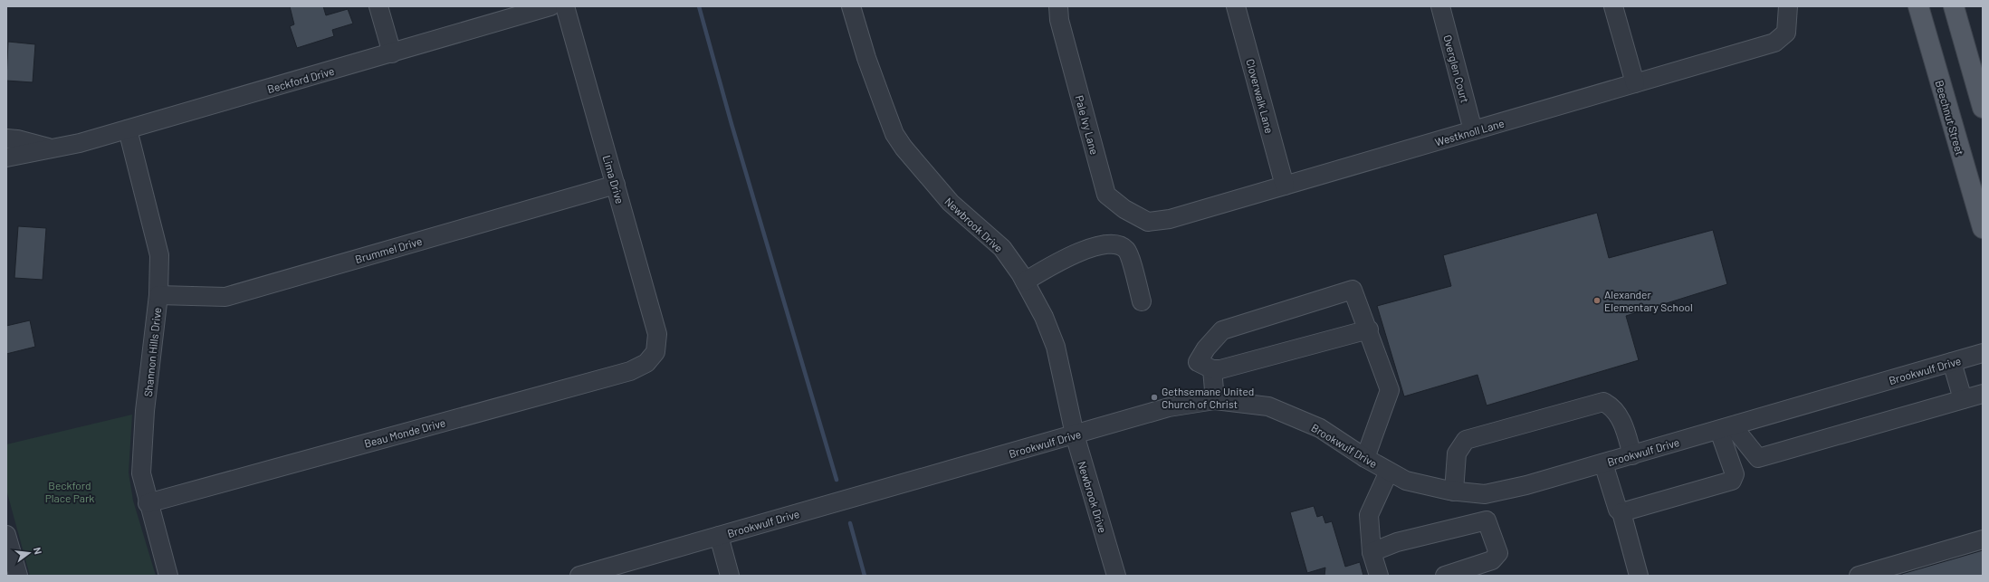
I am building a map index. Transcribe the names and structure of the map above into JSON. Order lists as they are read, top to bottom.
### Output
{
  "streets": {
    "main road": ["Beechnut Street"],
    "street": [
      "Overglen Court",
      "Beckford Drive",
      "Cloverwalk Lane",
      "Pale Ivy Lane",
      "Westknoll Lane",
      "Lima Drive",
      "Newbrook Drive",
      "Brummel Drive",
      "Shannon Hills Drive",
      "Brookwulf Drive",
      "Beau Monde Drive"
    ]
  },
  "crossings": [
    ["Overglen Court", "Westknoll Lane"],
    ["Beckford Drive", "Shannon Hills Drive"],
    ["Cloverwalk Lane", "Westknoll Lane"],
    ["Pale Ivy Lane", "Westknoll Lane"],
    ["Lima Drive", "Brummel Drive"],
    ["Lima Drive", "Beau Monde Drive"],
    ["Newbrook Drive", "Brookwulf Drive"],
    ["Brummel Drive", "Shannon Hills Drive"],
    ["Shannon Hills Drive", "Beau Monde Drive"]
  ],
  "parks": ["Beckford Place Park"],
  "places": ["Alexander Elementary School", "Gethsemane United Church of Christ"],
  "north": "right"
}
